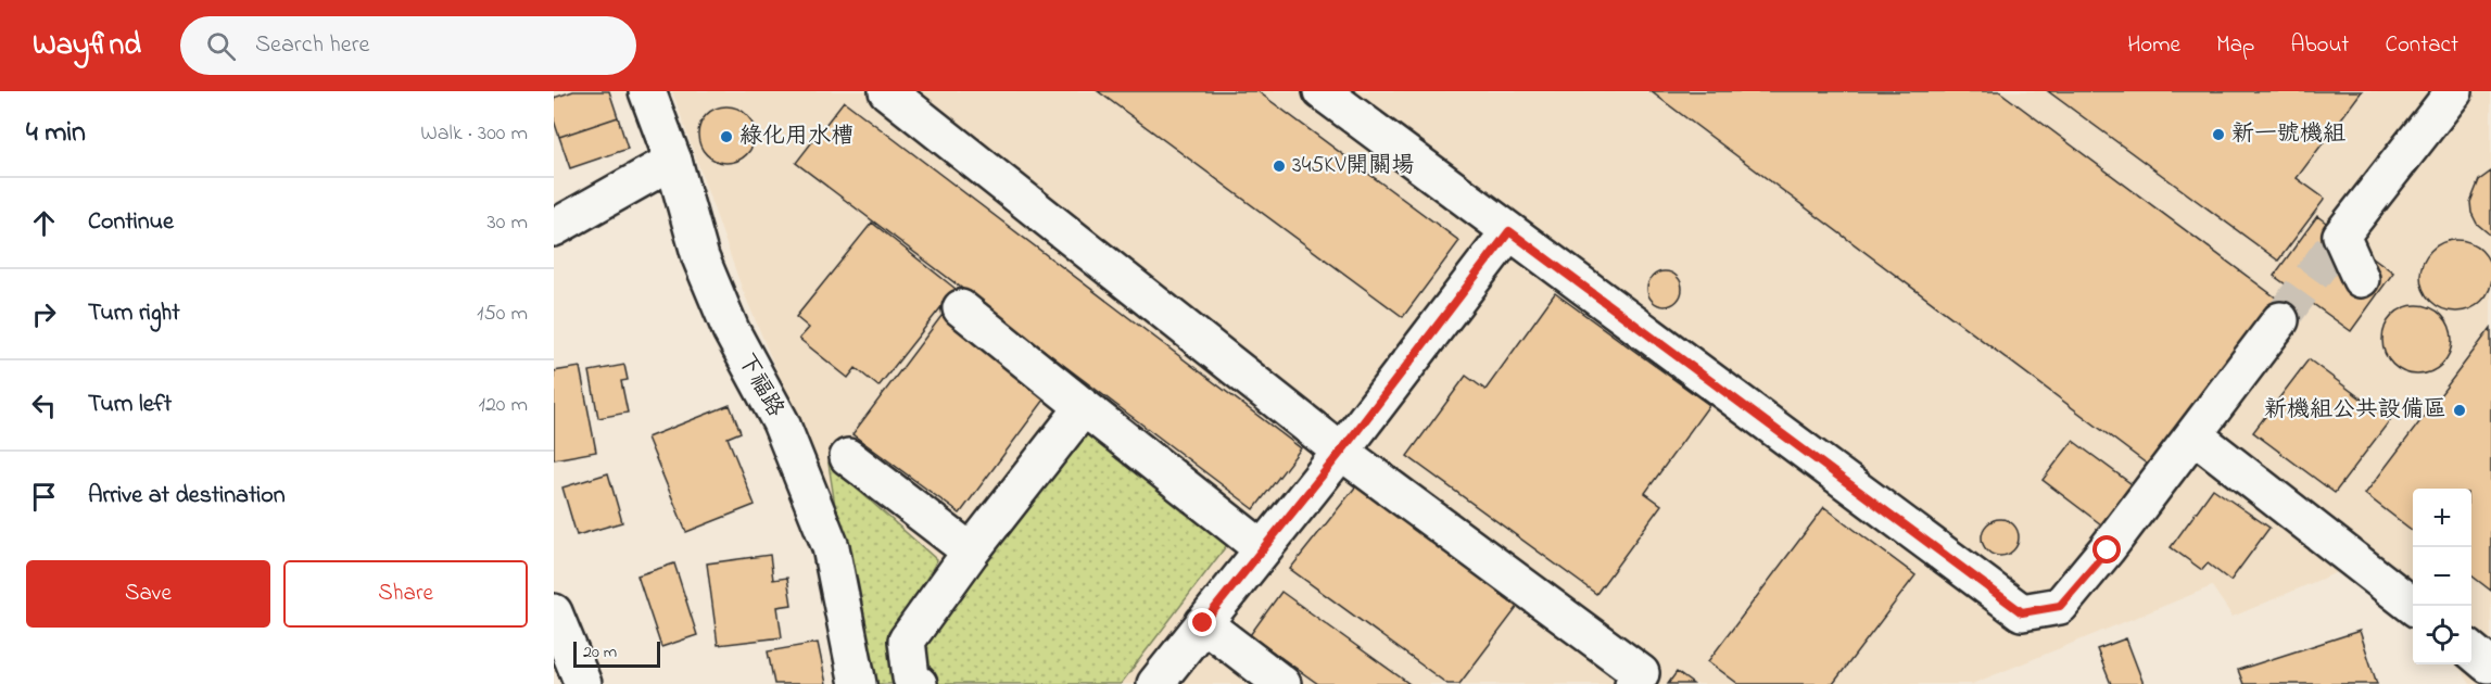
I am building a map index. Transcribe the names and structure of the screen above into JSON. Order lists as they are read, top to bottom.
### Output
{
  "streets": {
    "main road": ["下福路"]
  },
  "places": [
    "新一號機組",
    "綠化用水槽",
    "345KV開關場",
    "新機組公共設備區"
  ],
  "scale_bar": "20 m",
  "page": {
    "header": "Wayfind",
    "search": "Search here",
    "nav": [
      "Home",
      "Map",
      "About",
      "Contact"
    ],
    "heading": ["4 min", "Walk · 300 m"],
    "list": [
      ["Continue", "30 m"],
      ["Turn right", "150 m"],
      ["Turn left", "120 m"],
      "Arrive at destination"
    ],
    "map_buttons": ["+", "−"],
    "buttons": ["Save", "Share"],
    "scale": "20 m"
  }
}
